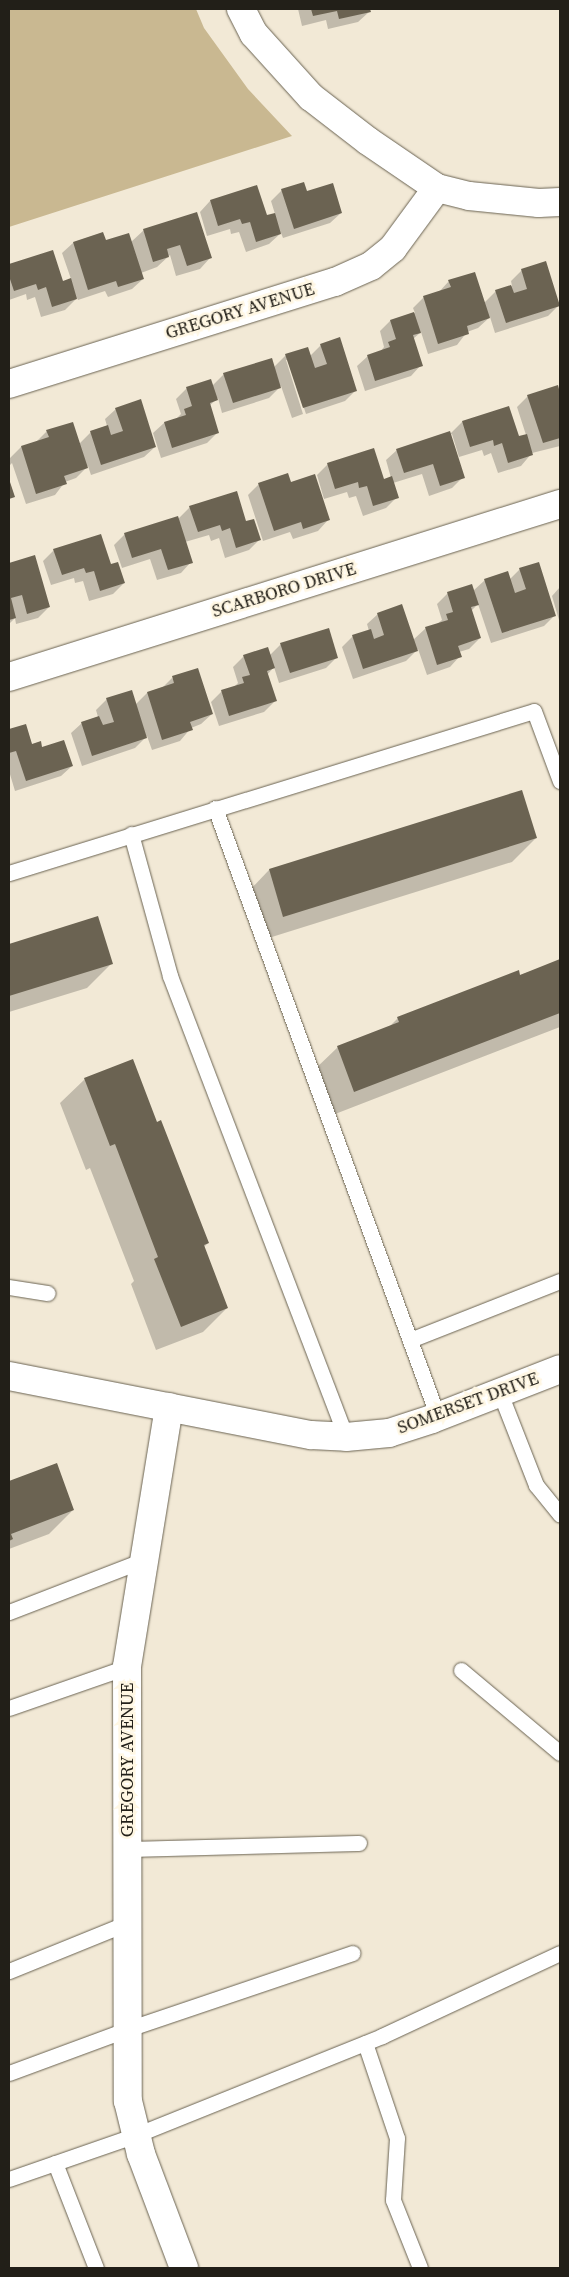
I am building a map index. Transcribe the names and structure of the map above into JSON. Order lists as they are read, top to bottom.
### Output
{
  "streets": {
    "street": ["GREGORY AVENUE", "SCARBORO DRIVE", "SOMERSET DRIVE"]
  },
  "crossings": [
    ["GREGORY AVENUE", "SOMERSET DRIVE"]
  ]
}
